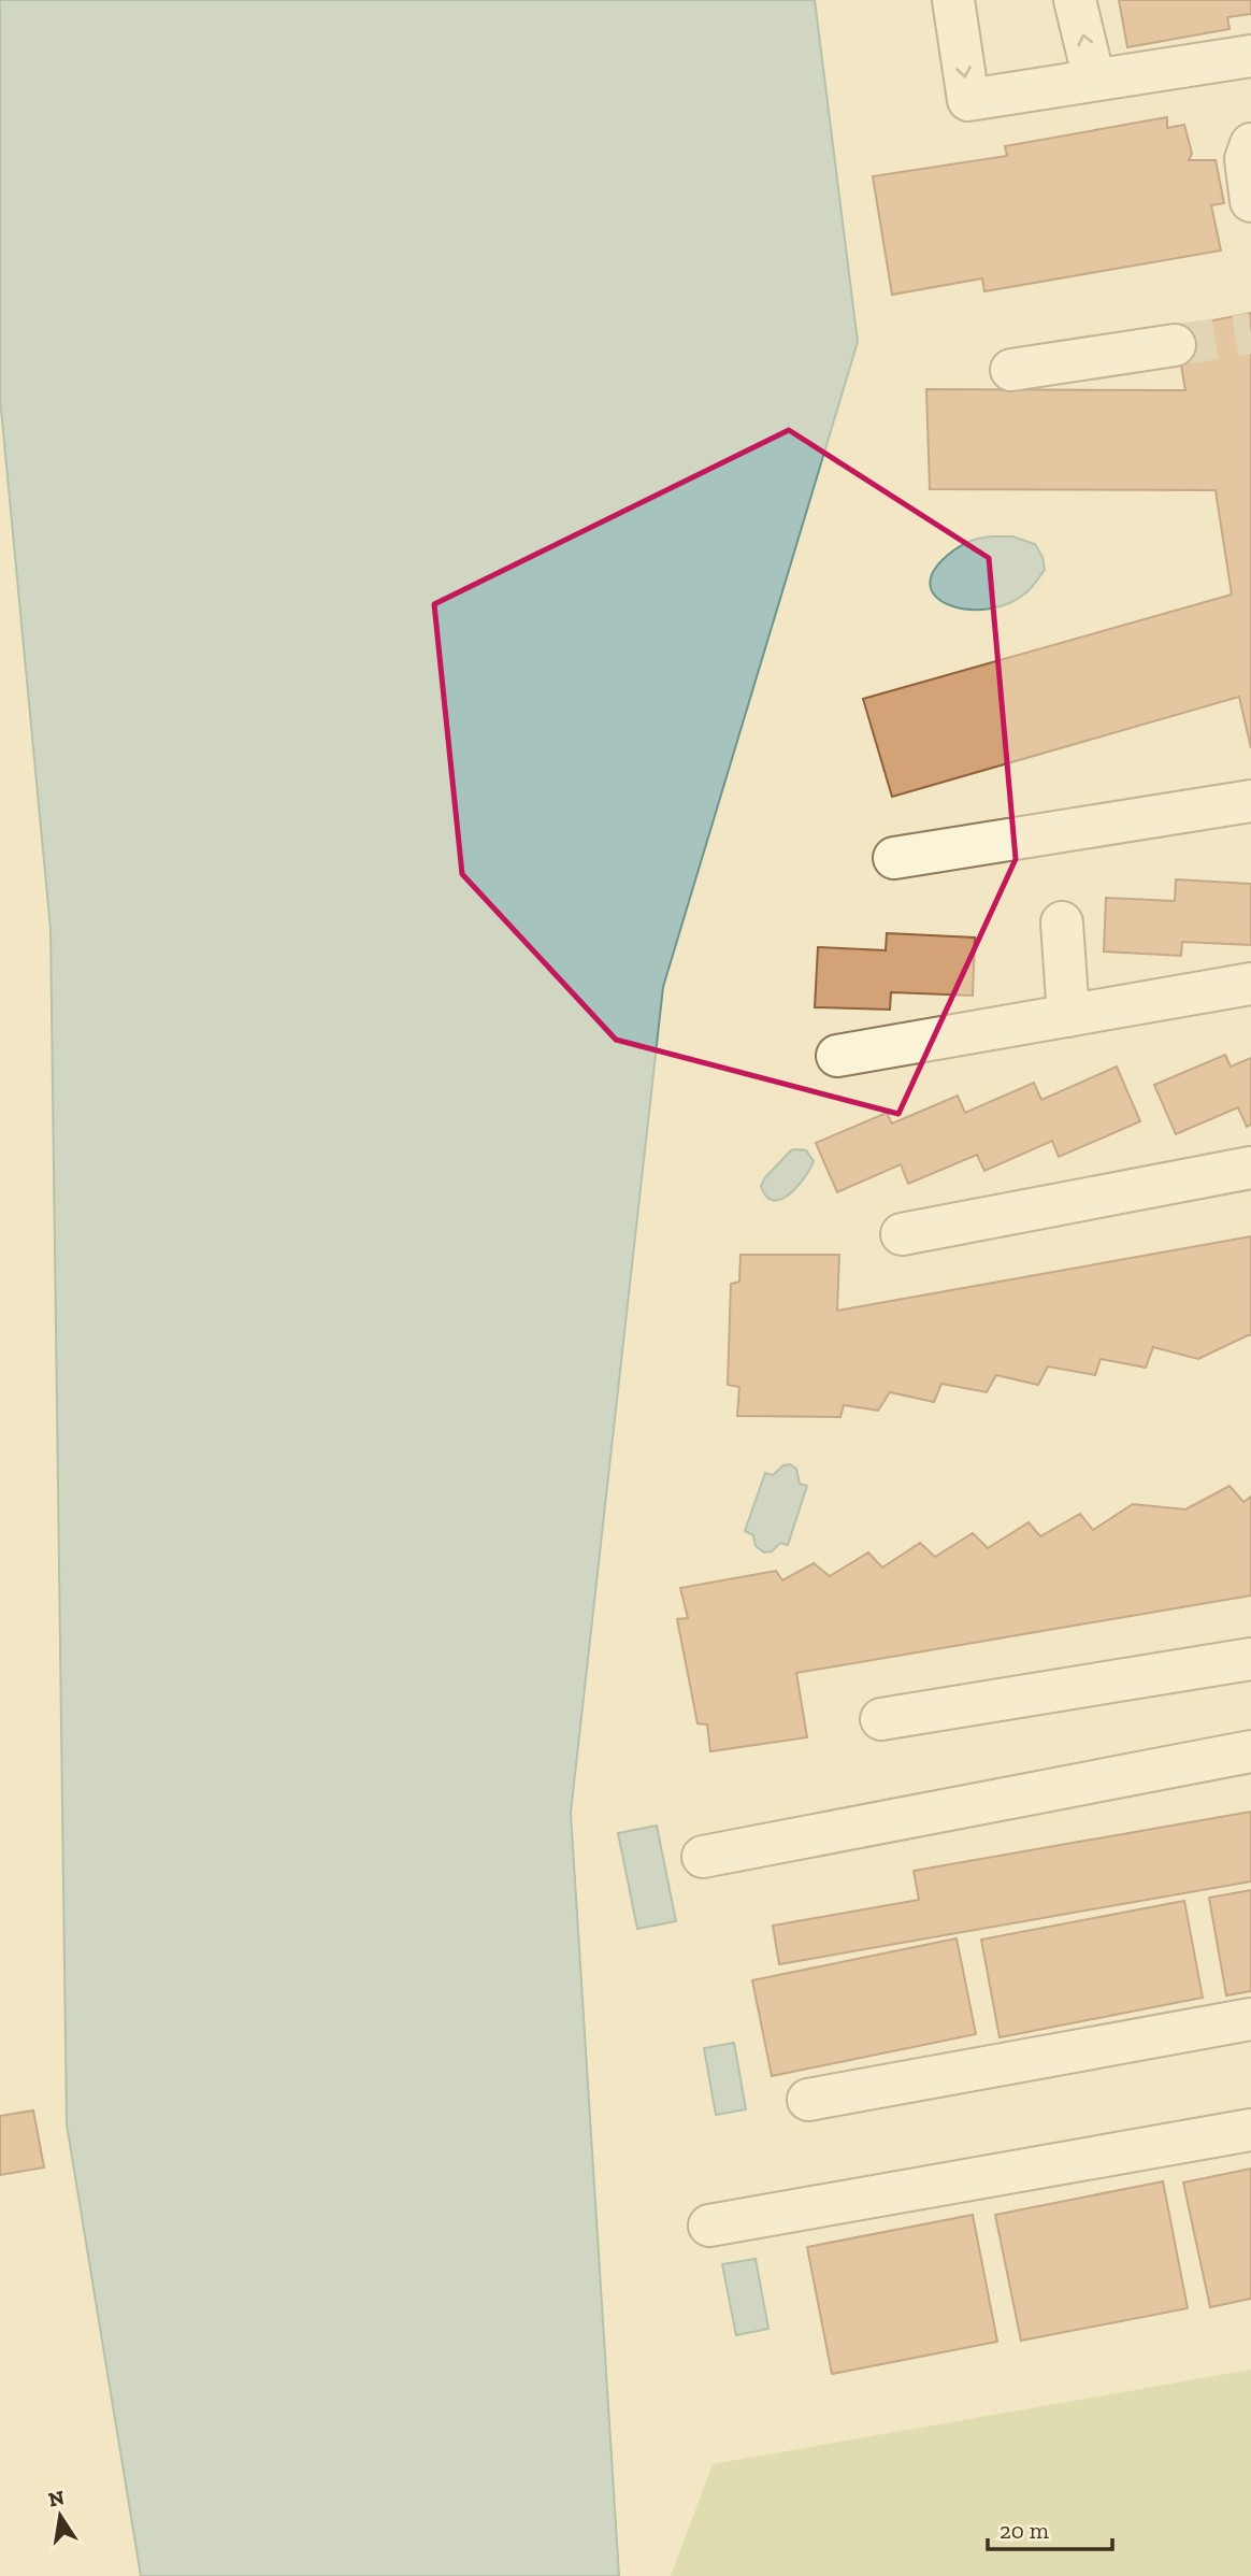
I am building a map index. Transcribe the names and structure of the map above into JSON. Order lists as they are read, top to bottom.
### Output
{
  "scale_bar": "20 m",
  "north": "top"
}
